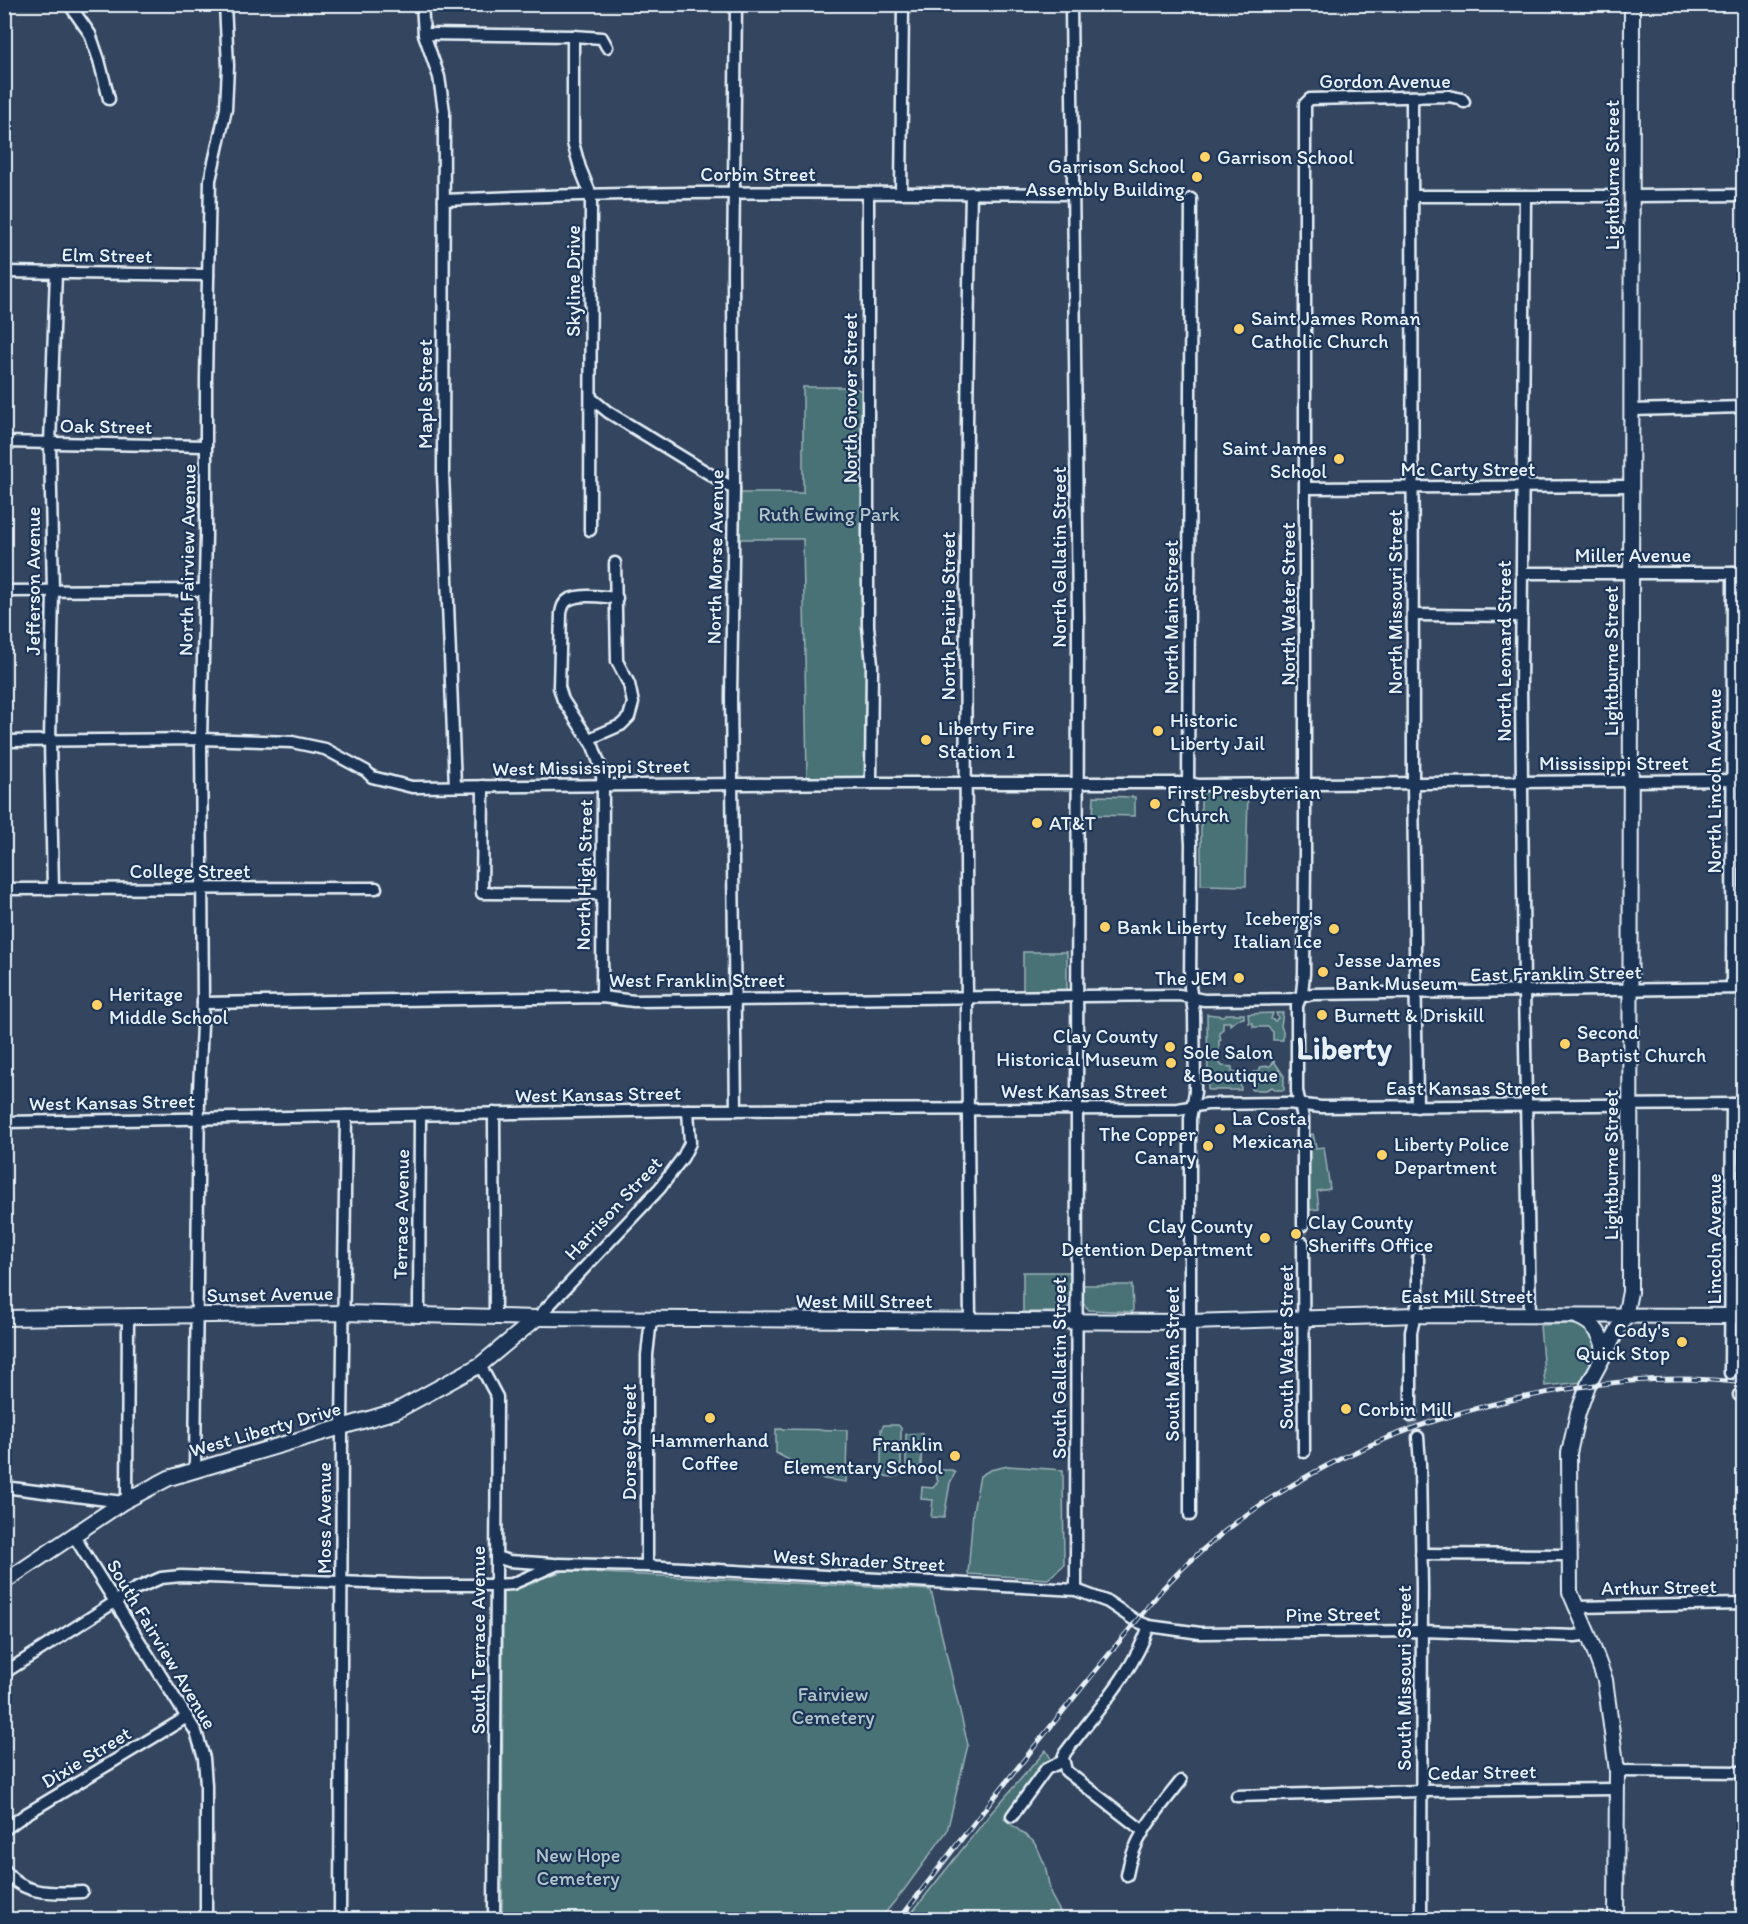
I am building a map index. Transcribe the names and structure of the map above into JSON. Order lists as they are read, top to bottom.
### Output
{
  "streets": {
    "main road": [
      "Lightburne Street",
      "Sunset Avenue",
      "East Mill Street",
      "West Mill Street",
      "West Liberty Drive"
    ],
    "street": [
      "Gordon Avenue",
      "Corbin Street",
      "Elm Street",
      "Skyline Drive",
      "Maple Street",
      "North Grover Street",
      "Oak Street",
      "Mc Carty Street",
      "Miller Avenue",
      "North Morse Avenue",
      "North Gallatin Street",
      "North Fairview Avenue",
      "Jefferson Avenue",
      "North Missouri Street",
      "North Water Street",
      "North Prairie Street",
      "North Main Street",
      "North Leonard Street",
      "Mississippi Street",
      "West Mississippi Street",
      "North Lincoln Avenue",
      "College Street",
      "North High Street",
      "East Franklin Street",
      "West Franklin Street",
      "East Kansas Street",
      "West Kansas Street",
      "Harrison Street",
      "Terrace Avenue",
      "Lincoln Avenue",
      "South Water Street",
      "South Main Street",
      "South Gallatin Street",
      "Dorsey Street",
      "Moss Avenue",
      "West Shrader Street",
      "Arthur Street",
      "Pine Street",
      "South Terrace Avenue",
      "South Fairview Avenue",
      "South Missouri Street",
      "Dixie Street",
      "Cedar Street"
    ]
  },
  "crossings": [
    ["Gordon Avenue", "North Missouri Street"],
    ["Gordon Avenue", "North Water Street"],
    ["Corbin Street", "Skyline Drive"],
    ["Corbin Street", "Maple Street"],
    ["Corbin Street", "North Grover Street"],
    ["Corbin Street", "North Morse Avenue"],
    ["Corbin Street", "North Gallatin Street"],
    ["Corbin Street", "North Prairie Street"],
    ["Lightburne Street", "Mc Carty Street"],
    ["Lightburne Street", "Miller Avenue"],
    ["Lightburne Street", "Mississippi Street"],
    ["Lightburne Street", "East Franklin Street"],
    ["Lightburne Street", "East Kansas Street"],
    ["Lightburne Street", "East Mill Street"],
    ["Lightburne Street", "Arthur Street"],
    ["Lightburne Street", "Pine Street"],
    ["Lightburne Street", "Cedar Street"],
    ["Elm Street", "North Fairview Avenue"],
    ["Elm Street", "Jefferson Avenue"],
    ["Maple Street", "West Mississippi Street"],
    ["North Grover Street", "West Mississippi Street"],
    ["Oak Street", "North Fairview Avenue"],
    ["Oak Street", "Jefferson Avenue"],
    ["Mc Carty Street", "North Missouri Street"],
    ["Mc Carty Street", "North Water Street"],
    ["Mc Carty Street", "North Leonard Street"],
    ["Miller Avenue", "North Leonard Street"],
    ["Miller Avenue", "North Lincoln Avenue"],
    ["North Morse Avenue", "West Mississippi Street"],
    ["North Morse Avenue", "West Franklin Street"],
    ["North Morse Avenue", "West Kansas Street"],
    ["North Gallatin Street", "West Mississippi Street"],
    ["North Gallatin Street", "West Franklin Street"],
    ["North Gallatin Street", "West Kansas Street"],
    ["North Gallatin Street", "South Gallatin Street"],
    ["North Fairview Avenue", "West Mississippi Street"],
    ["North Fairview Avenue", "College Street"],
    ["North Fairview Avenue", "West Franklin Street"],
    ["North Fairview Avenue", "West Kansas Street"],
    ["Jefferson Avenue", "West Mississippi Street"],
    ["Jefferson Avenue", "College Street"],
    ["North Missouri Street", "Mississippi Street"],
    ["North Missouri Street", "East Franklin Street"],
    ["North Missouri Street", "East Kansas Street"],
    ["North Water Street", "Mississippi Street"],
    ["North Water Street", "West Mississippi Street"],
    ["North Water Street", "East Franklin Street"],
    ["North Water Street", "East Kansas Street"],
    ["North Prairie Street", "West Mississippi Street"],
    ["North Prairie Street", "West Franklin Street"],
    ["North Prairie Street", "West Kansas Street"],
    ["North Prairie Street", "West Mill Street"],
    ["North Main Street", "West Mississippi Street"],
    ["North Main Street", "East Franklin Street"],
    ["North Main Street", "West Franklin Street"],
    ["North Main Street", "East Kansas Street"],
    ["North Main Street", "West Kansas Street"],
    ["North Main Street", "South Main Street"],
    ["North Leonard Street", "Mississippi Street"],
    ["North Leonard Street", "East Franklin Street"],
    ["North Leonard Street", "East Kansas Street"],
    ["North Leonard Street", "East Mill Street"],
    ["Mississippi Street", "West Mississippi Street"],
    ["Mississippi Street", "North Lincoln Avenue"],
    ["West Mississippi Street", "North High Street"],
    ["North Lincoln Avenue", "East Franklin Street"],
    ["North High Street", "West Franklin Street"],
    ["East Franklin Street", "West Franklin Street"],
    ["East Kansas Street", "West Kansas Street"],
    ["East Kansas Street", "Lincoln Avenue"],
    ["East Kansas Street", "South Main Street"],
    ["West Kansas Street", "Harrison Street"],
    ["West Kansas Street", "Terrace Avenue"],
    ["West Kansas Street", "South Main Street"],
    ["West Kansas Street", "South Gallatin Street"],
    ["West Kansas Street", "Moss Avenue"],
    ["Harrison Street", "Sunset Avenue"],
    ["Harrison Street", "West Mill Street"],
    ["Harrison Street", "West Liberty Drive"],
    ["Terrace Avenue", "Sunset Avenue"],
    ["Lincoln Avenue", "East Mill Street"],
    ["Sunset Avenue", "West Mill Street"],
    ["Sunset Avenue", "West Liberty Drive"],
    ["Sunset Avenue", "Moss Avenue"],
    ["East Mill Street", "West Mill Street"],
    ["East Mill Street", "South Water Street"],
    ["East Mill Street", "South Main Street"],
    ["West Mill Street", "South Main Street"],
    ["West Mill Street", "South Gallatin Street"],
    ["West Mill Street", "West Liberty Drive"],
    ["West Mill Street", "Dorsey Street"],
    ["South Gallatin Street", "West Shrader Street"],
    ["West Liberty Drive", "Moss Avenue"],
    ["West Liberty Drive", "South Terrace Avenue"],
    ["West Liberty Drive", "South Fairview Avenue"],
    ["Dorsey Street", "West Shrader Street"],
    ["Moss Avenue", "West Shrader Street"],
    ["West Shrader Street", "Pine Street"],
    ["West Shrader Street", "South Terrace Avenue"],
    ["West Shrader Street", "South Fairview Avenue"],
    ["Pine Street", "South Missouri Street"],
    ["South Fairview Avenue", "Dixie Street"],
    ["South Missouri Street", "Cedar Street"]
  ],
  "districts": ["Liberty"],
  "parks": ["Ruth Ewing Park", "Fairview Cemetery", "New Hope Cemetery"],
  "places": [
    "Garrison School",
    "Garrison School Assembly Building",
    "Saint James Roman Catholic Church",
    "Saint James School",
    "Historic Liberty Jail",
    "Liberty Fire Station 1",
    "First Presbyterian Church",
    "AT&T",
    "Bank Liberty",
    "Iceberg's Italian Ice",
    "Jesse James Bank Museum",
    "The JEM",
    "Heritage Middle School",
    "Burnett & Driskill",
    "Second Baptist Church",
    "Clay County Historical Museum",
    "Sole Salon & Boutique",
    "La Costa Mexicana",
    "The Copper Canary",
    "Liberty Police Department",
    "Clay County Sheriffs Office",
    "Clay County Detention Department",
    "Cody's Quick Stop",
    "Corbin Mill",
    "Hammerhand Coffee",
    "Franklin Elementary School"
  ]
}
